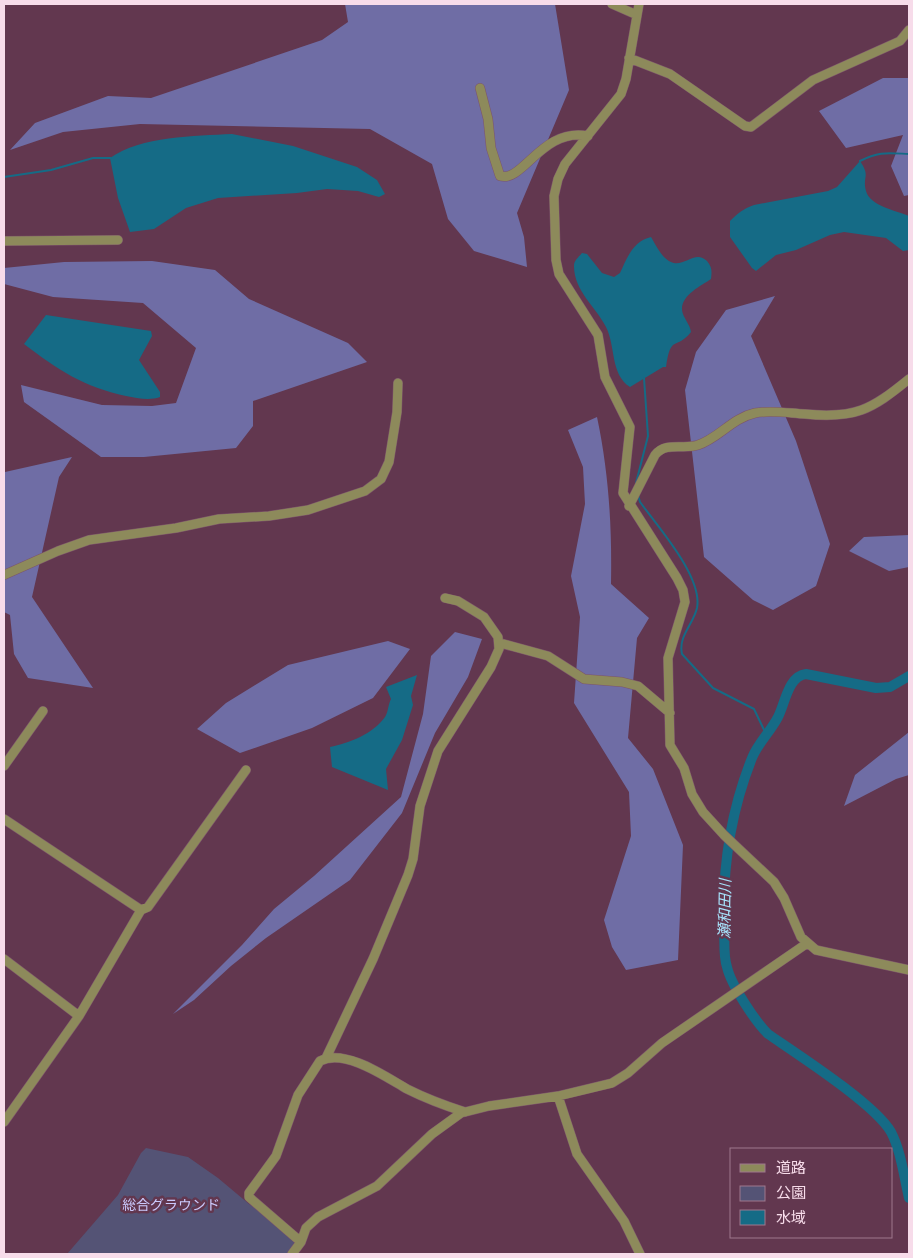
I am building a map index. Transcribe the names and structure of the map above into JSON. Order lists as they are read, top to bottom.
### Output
{
  "water": ["瀬和田川"],
  "parks": ["総合グラウンド"],
  "legend": ["道路", "公園", "水域"]
}
